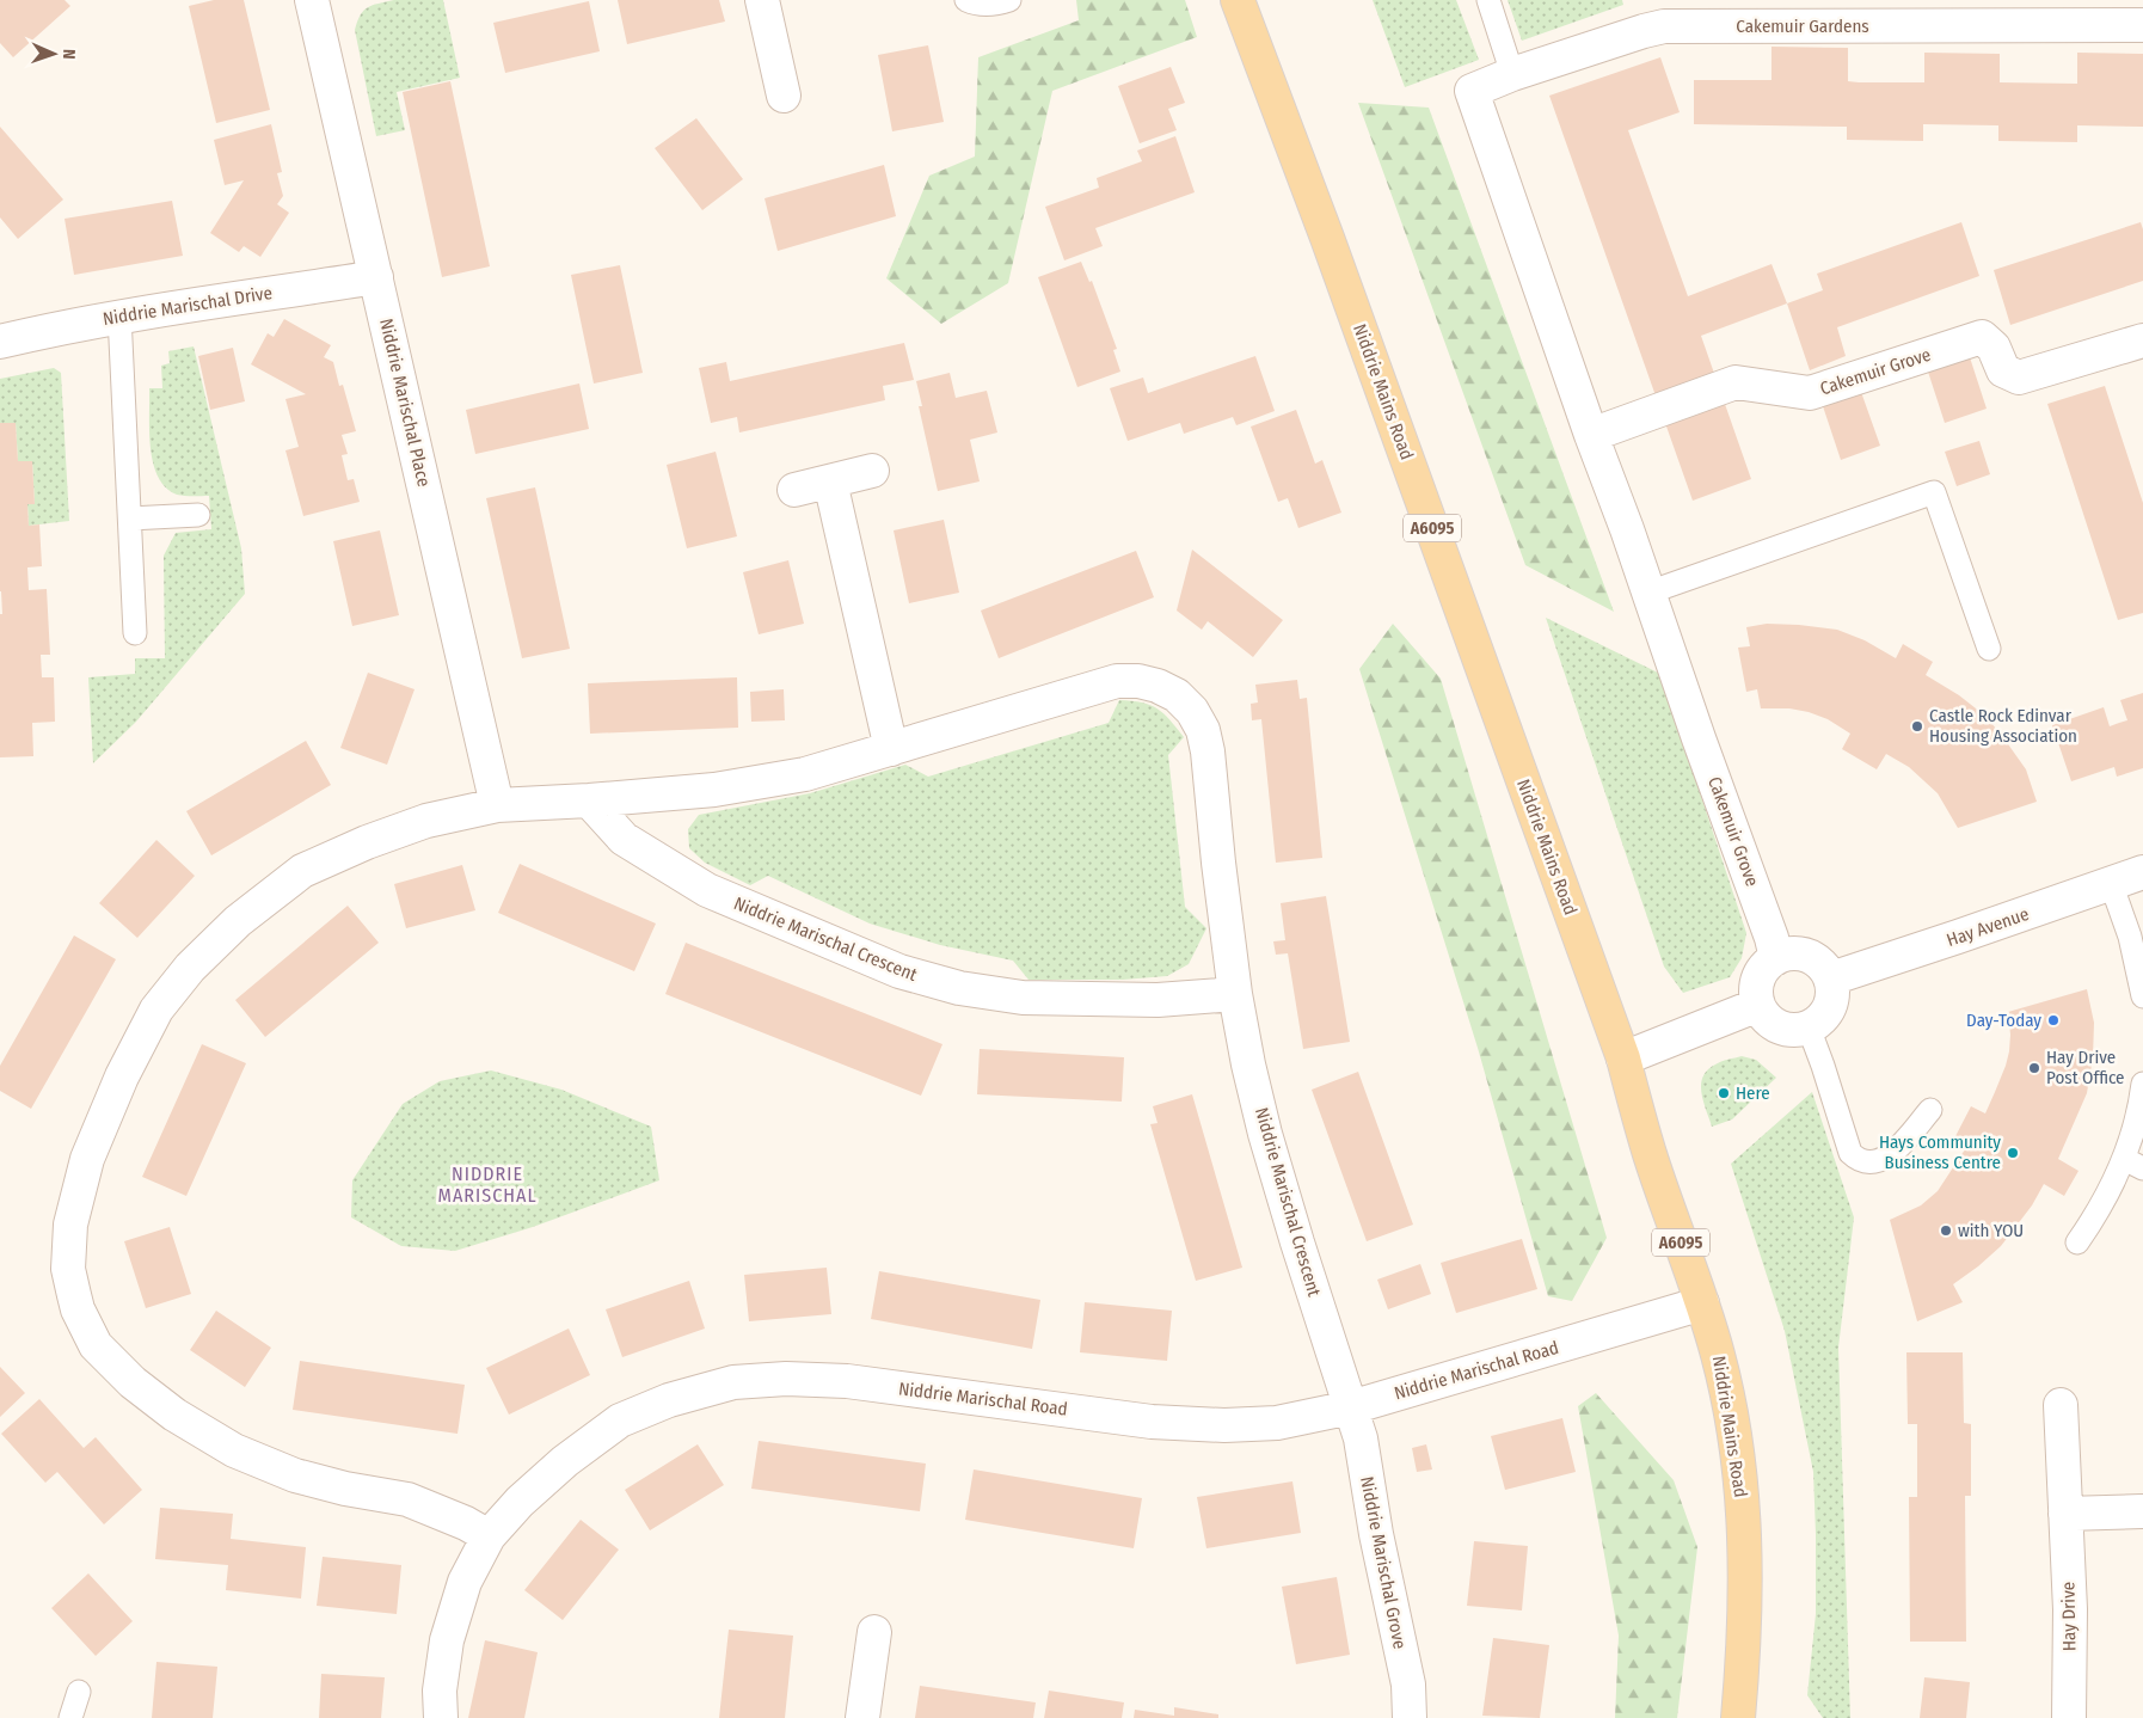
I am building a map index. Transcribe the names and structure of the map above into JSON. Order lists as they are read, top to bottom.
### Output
{
  "streets": {
    "main road": ["Niddrie Mains Road", "A6095"],
    "street": [
      "Cakemuir Gardens",
      "Niddrie Marischal Drive",
      "Cakemuir Grove",
      "Niddrie Marischal Place",
      "Hay Avenue",
      "Niddrie Marischal Crescent",
      "Niddrie Marischal Road",
      "Niddrie Marischal Grove",
      "Hay Drive"
    ]
  },
  "crossings": [
    ["Cakemuir Gardens", "Cakemuir Grove"],
    ["Niddrie Marischal Drive", "Niddrie Marischal Place"],
    ["Cakemuir Grove", "Hay Avenue"],
    ["Niddrie Mains Road", "Niddrie Marischal Road"],
    ["Niddrie Marischal Place", "Niddrie Marischal Crescent"],
    ["Niddrie Marischal Crescent", "Niddrie Marischal Road"],
    ["Niddrie Marischal Crescent", "Niddrie Marischal Grove"],
    ["Niddrie Marischal Road", "Niddrie Marischal Grove"]
  ],
  "districts": ["NIDDRIE MARISCHAL"],
  "places": [
    "Castle Rock Edinvar Housing Association",
    "Day-Today",
    "Hay Drive Post Office",
    "Here",
    "Hays Community Business Centre",
    "with YOU"
  ],
  "north": "right"
}
